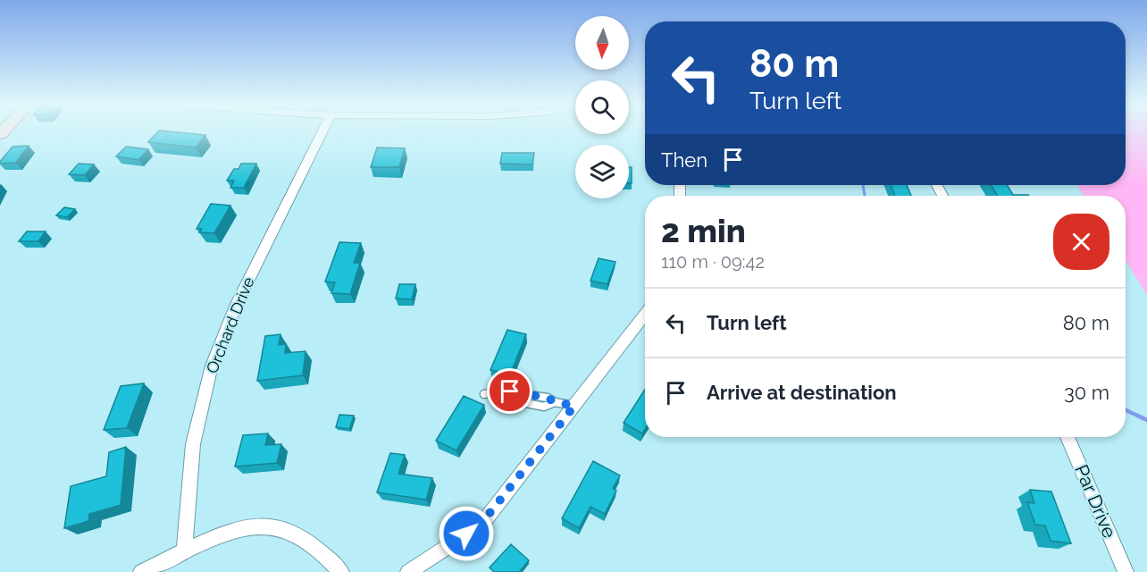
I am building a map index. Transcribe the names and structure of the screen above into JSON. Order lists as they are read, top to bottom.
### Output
{
  "streets": {
    "street": ["Orchard Drive", "Par Drive"]
  },
  "north": "bottom",
  "page": {
    "turn": ["80 m", "Turn left"],
    "then": "Then",
    "heading": ["2 min", "110 m · 09:42"],
    "list": [
      {
        "name": "Turn left",
        "value": "80 m"
      },
      {
        "name": "Arrive at destination",
        "value": "30 m"
      }
    ]
  }
}
